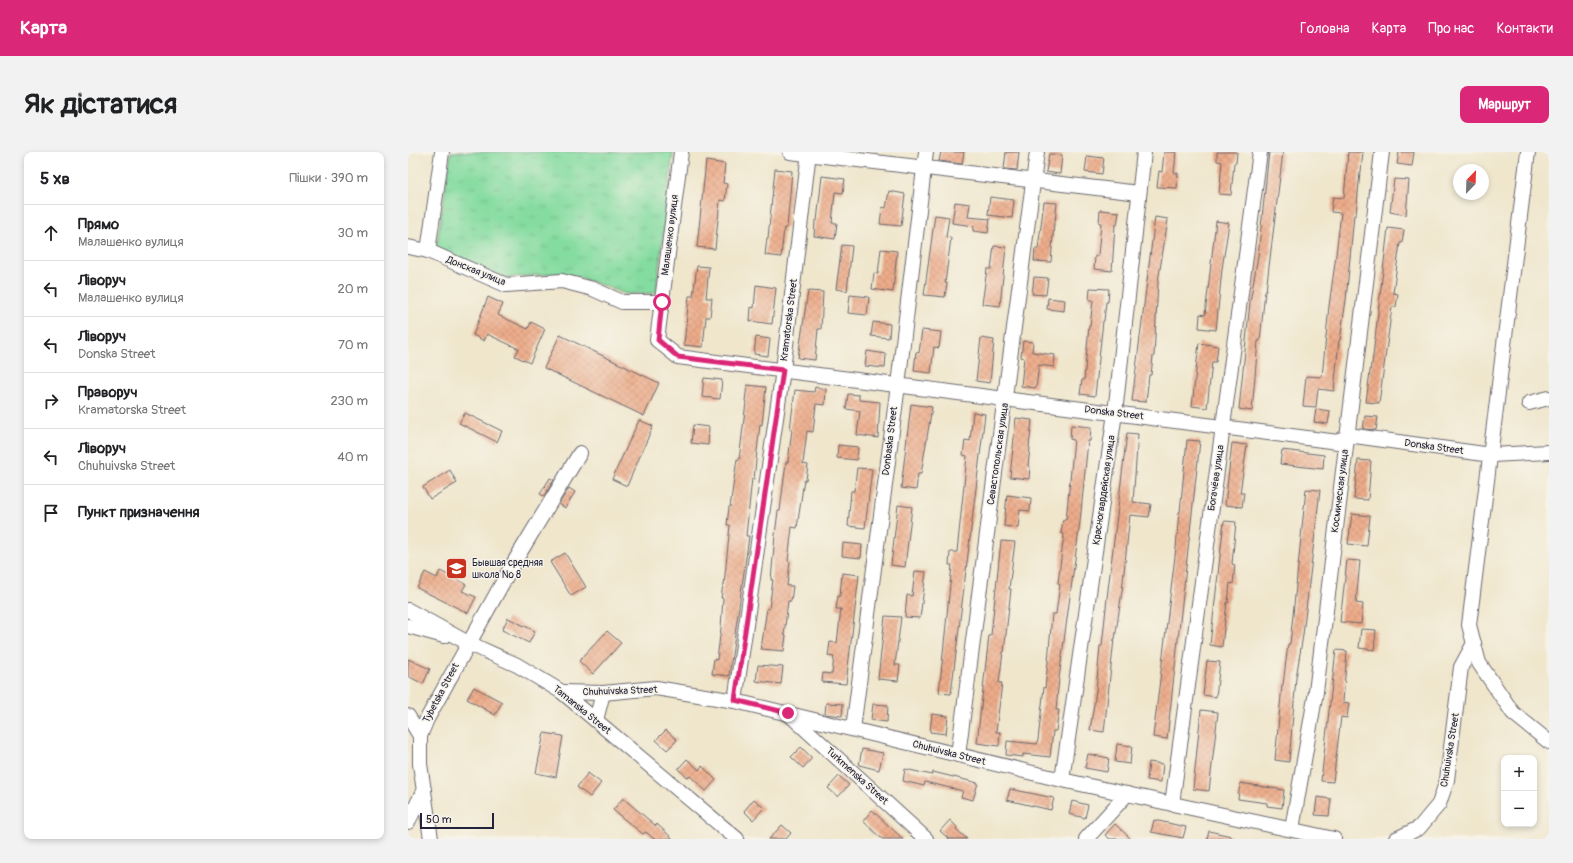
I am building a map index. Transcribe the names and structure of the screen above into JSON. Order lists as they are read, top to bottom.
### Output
{
  "streets": {
    "street": [
      "Малашенко вулиця",
      "Донская улица",
      "Kramatorska Street",
      "Donska Street",
      "Donbaska Street",
      "Севастопольская улица",
      "Богачёва улица",
      "Красногвардейская улица",
      "Космическая улица",
      "Chuhuivska Street",
      "Tybetska Street",
      "Tamanska Street",
      "Turkmenska Street"
    ]
  },
  "crossings": [
    ["Малашенко вулиця", "Донская улица"],
    ["Малашенко вулиця", "Donska Street"],
    ["Kramatorska Street", "Donska Street"],
    ["Kramatorska Street", "Chuhuivska Street"],
    ["Donska Street", "Donbaska Street"],
    ["Donska Street", "Севастопольская улица"],
    ["Donska Street", "Богачёва улица"],
    ["Donska Street", "Красногвардейская улица"],
    ["Donska Street", "Космическая улица"],
    ["Donbaska Street", "Chuhuivska Street"],
    ["Севастопольская улица", "Chuhuivska Street"],
    ["Богачёва улица", "Chuhuivska Street"],
    ["Красногвардейская улица", "Chuhuivska Street"],
    ["Космическая улица", "Chuhuivska Street"],
    ["Chuhuivska Street", "Tamanska Street"],
    ["Chuhuivska Street", "Turkmenska Street"],
    ["Tybetska Street", "Tamanska Street"]
  ],
  "places": {
    "school or university": ["Бывшая средняя школа № 8"]
  },
  "scale_bar": "50 m",
  "north": "top right",
  "page": {
    "header": "Карта",
    "nav": [
      "Головна",
      "Карта",
      "Про нас",
      "Контакти"
    ],
    "buttons": "Маршрут",
    "title": "Як дістатися",
    "heading": ["5 хв", "Пішки · 390 m"],
    "list": [
      ["Прямо", "Малашенко вулиця", "30 m"],
      ["Ліворуч", "Малашенко вулиця", "20 m"],
      ["Ліворуч", "Donska Street", "70 m"],
      ["Праворуч", "Kramatorska Street", "230 m"],
      ["Ліворуч", "Chuhuivska Street", "40 m"],
      "Пункт призначення"
    ],
    "map_buttons": ["+", "−"],
    "scale": "50 m"
  }
}
